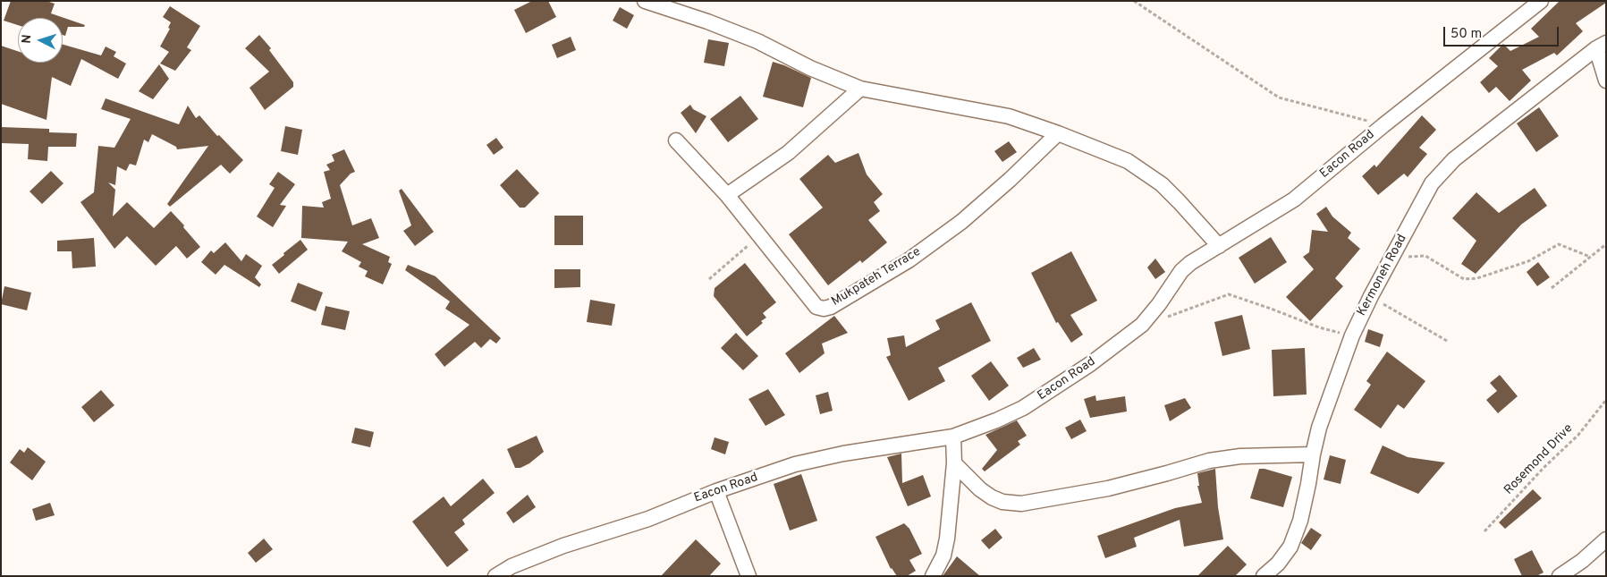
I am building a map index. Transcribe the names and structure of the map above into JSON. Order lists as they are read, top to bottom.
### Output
{
  "streets": {
    "street": ["Eacon Road", "Kermoneh Road", "Mukpateh Terrace"],
    "path": ["Rosemond Drive"]
  },
  "scale_bar": "50 m",
  "north": "left"
}
